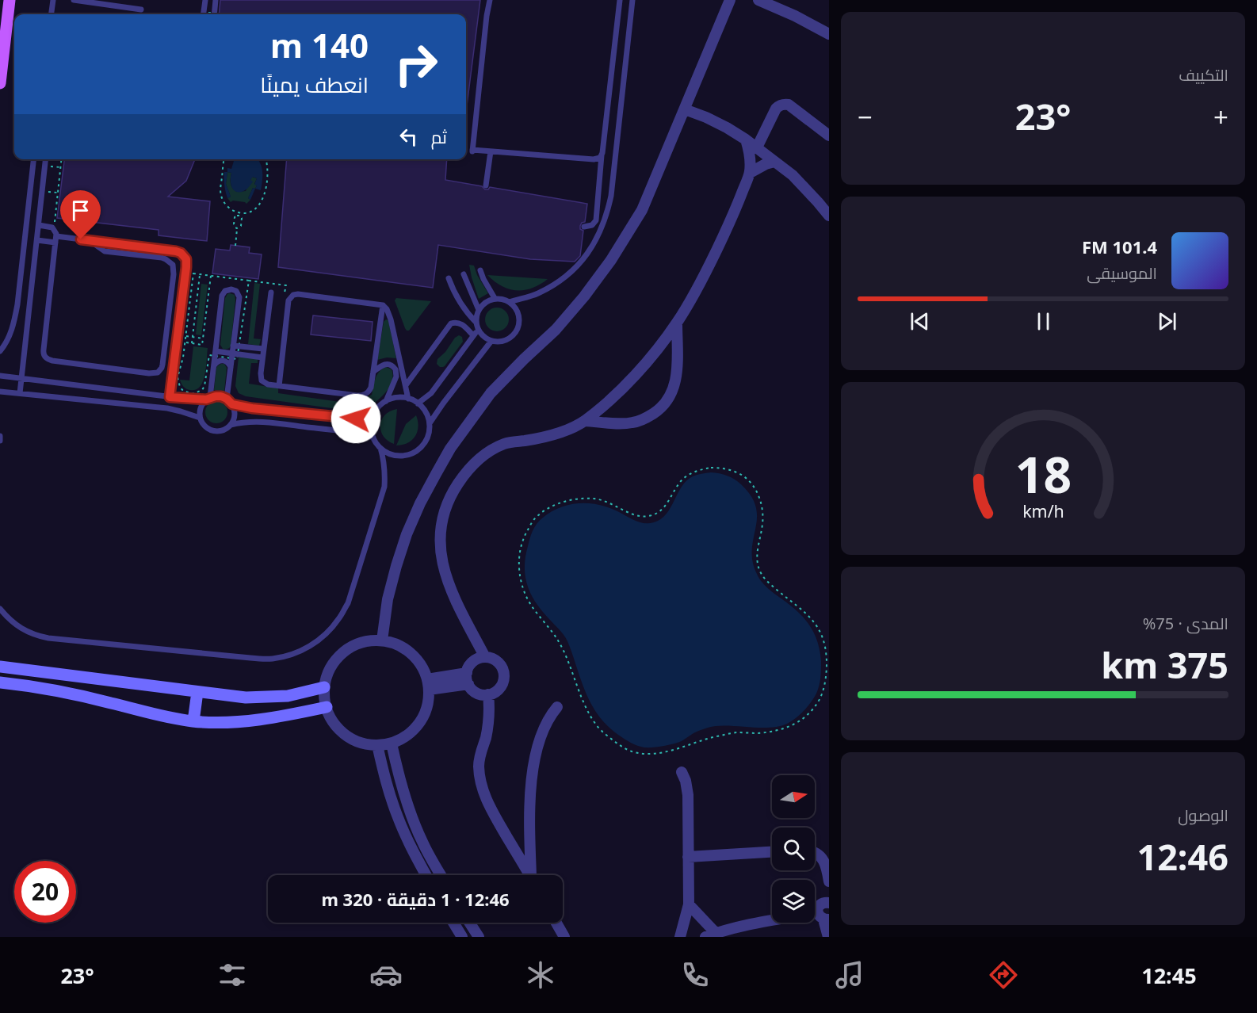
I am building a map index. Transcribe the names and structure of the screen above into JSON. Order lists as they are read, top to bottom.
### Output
{
  "north": "right",
  "page": {
    "tile": [
      "التكييف",
      ["المدى · 75%", "375 km"],
      ["الوصول", "12:46"]
    ],
    "turn": ["140 m", "انعطف يمينًا"],
    "heat": ["−", "23°", "+"],
    "then": "ثم",
    "song": ["101.4 FM", "الموسيقى"],
    "limit": "20",
    "trip": "12:46 · 1 دقيقة · 320 m",
    "tabs": ["12:45", "23°"],
    "gauge": ["18", "km/h"]
  }
}
